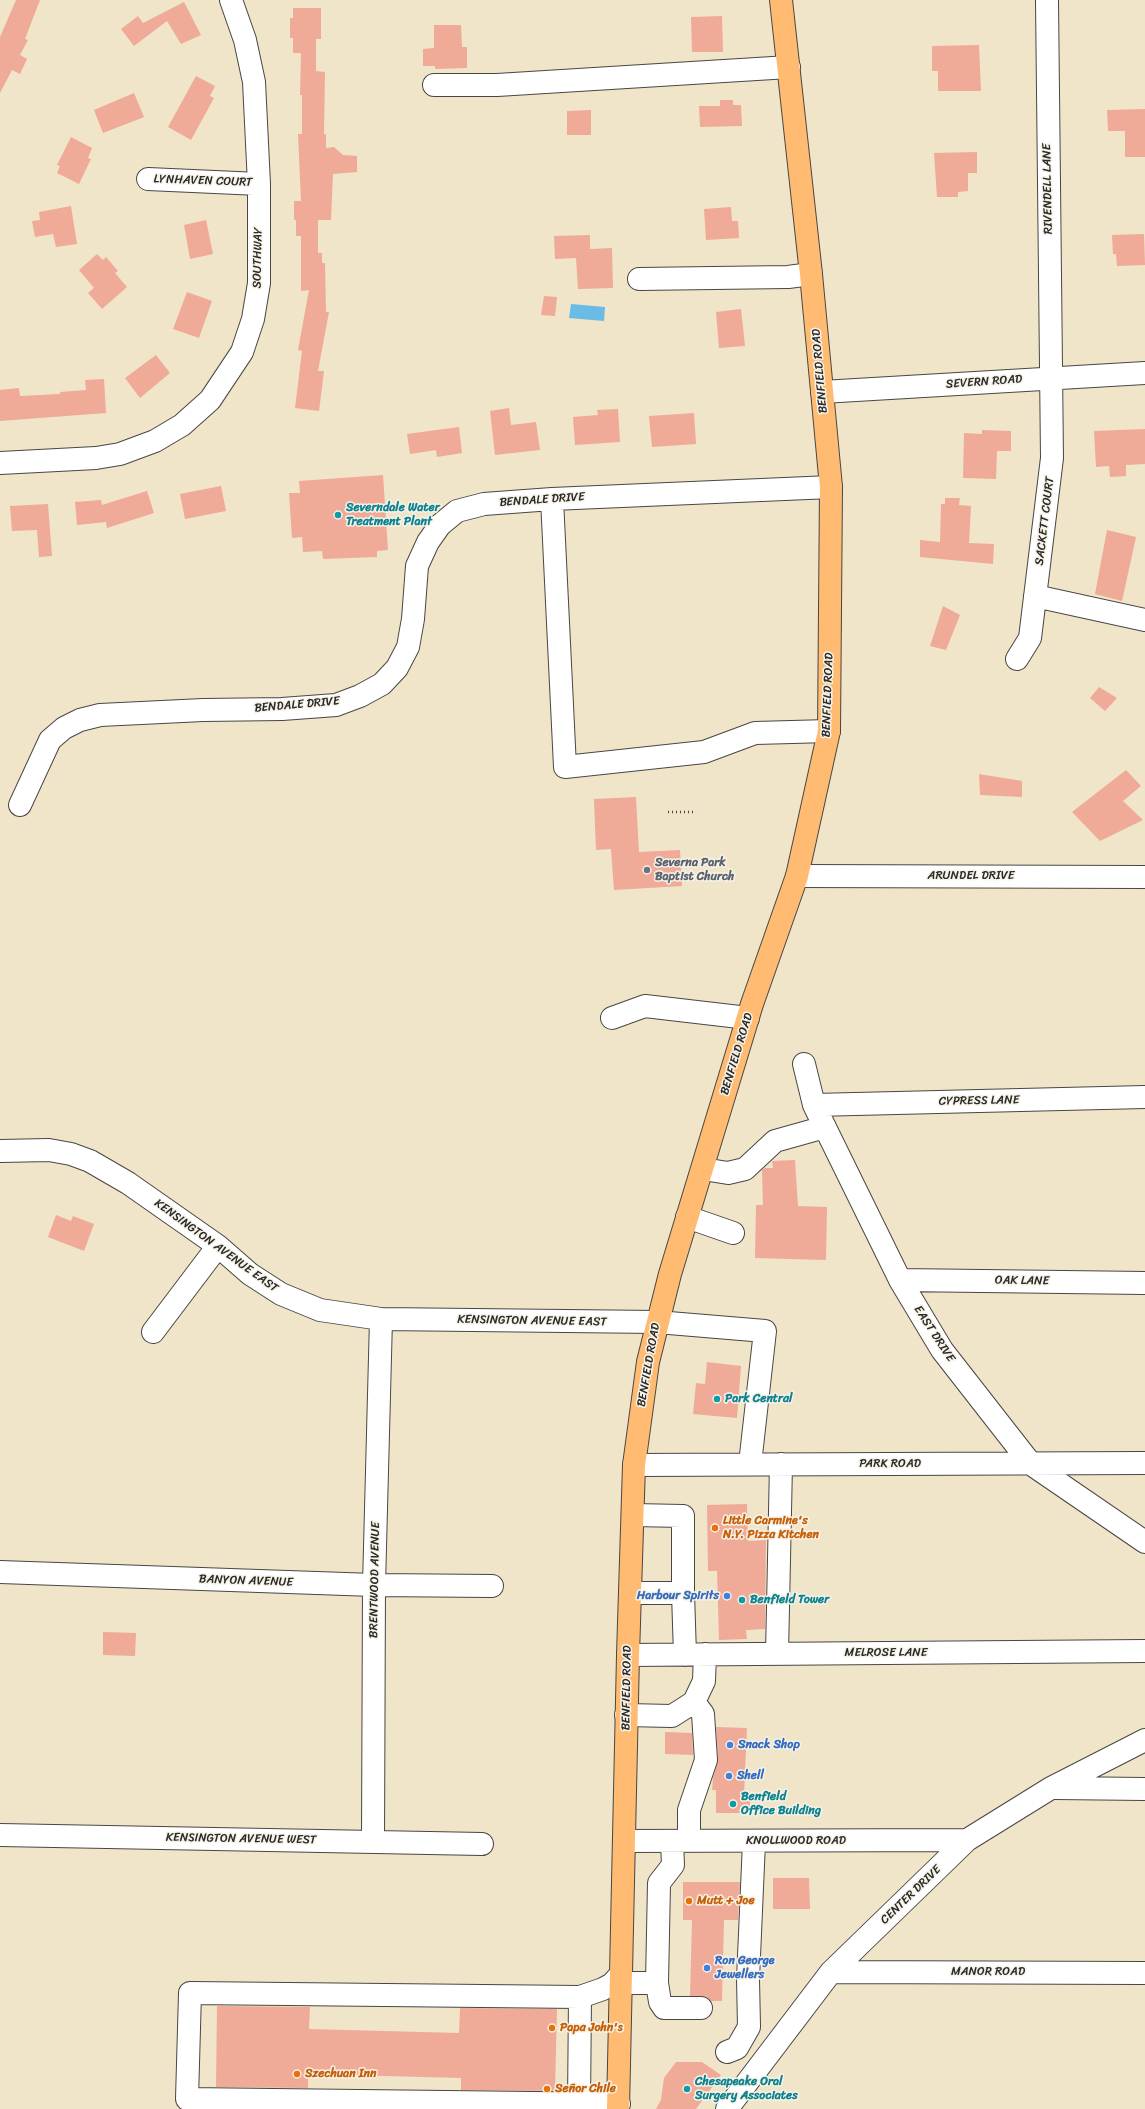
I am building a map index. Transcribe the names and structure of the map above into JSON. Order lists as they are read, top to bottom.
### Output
{
  "streets": {
    "main road": ["BENFIELD ROAD"],
    "street": [
      "LYNHAVEN COURT",
      "RIVENDELL LANE",
      "SOUTHWAY",
      "SEVERN ROAD",
      "BENDALE DRIVE",
      "SACKETT COURT",
      "ARUNDEL DRIVE",
      "CYPRESS LANE",
      "KENSINGTON AVENUE EAST",
      "OAK LANE",
      "EAST DRIVE",
      "PARK ROAD",
      "BRENTWOOD AVENUE",
      "BANYON AVENUE",
      "MELROSE LANE",
      "KENSINGTON AVENUE WEST",
      "KNOLLWOOD ROAD",
      "CENTER DRIVE",
      "MANOR ROAD"
    ]
  },
  "crossings": [
    ["LYNHAVEN COURT", "SOUTHWAY"],
    ["RIVENDELL LANE", "SEVERN ROAD"],
    ["RIVENDELL LANE", "SACKETT COURT"],
    ["BENFIELD ROAD", "SEVERN ROAD"],
    ["BENFIELD ROAD", "BENDALE DRIVE"],
    ["BENFIELD ROAD", "ARUNDEL DRIVE"],
    ["BENFIELD ROAD", "KENSINGTON AVENUE EAST"],
    ["BENFIELD ROAD", "PARK ROAD"],
    ["BENFIELD ROAD", "MELROSE LANE"],
    ["BENFIELD ROAD", "KNOLLWOOD ROAD"],
    ["SEVERN ROAD", "SACKETT COURT"],
    ["CYPRESS LANE", "EAST DRIVE"],
    ["KENSINGTON AVENUE EAST", "PARK ROAD"],
    ["KENSINGTON AVENUE EAST", "BRENTWOOD AVENUE"],
    ["OAK LANE", "EAST DRIVE"],
    ["EAST DRIVE", "PARK ROAD"],
    ["BRENTWOOD AVENUE", "BANYON AVENUE"],
    ["BRENTWOOD AVENUE", "KENSINGTON AVENUE WEST"],
    ["KNOLLWOOD ROAD", "CENTER DRIVE"],
    ["CENTER DRIVE", "MANOR ROAD"]
  ],
  "places": [
    "Severndale Water Treatment Plant",
    "Severna Park Baptist Church",
    "Park Central",
    "Little Carmine's N.Y. Pizza Kitchen",
    "Harbour Spirits",
    "Benfield Tower",
    "Snack Shop",
    "Shell",
    "Benfield Office Building",
    "Mutt + Joe",
    "Ron George Jewellers",
    "Papa John's",
    "Szechuan Inn",
    "Señor Chile",
    "Chesapeake Oral Surgery Associates"
  ]
}
